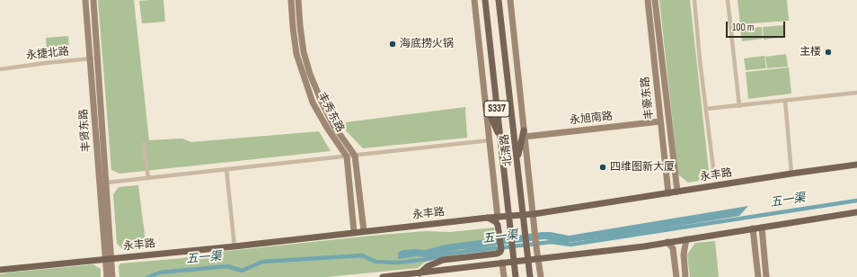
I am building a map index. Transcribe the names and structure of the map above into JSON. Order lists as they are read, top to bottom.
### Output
{
  "streets": {
    "main road": ["S337", "北清路", "永丰路"],
    "street": [
      "永捷北路",
      "丰豪东路",
      "丰秀东路",
      "永旭南路",
      "丰贤东路"
    ]
  },
  "crossings": [
    ["永捷北路", "丰贤东路"],
    ["丰豪东路", "永旭南路"],
    ["丰豪东路", "永丰路"],
    ["丰秀东路", "永丰路"],
    ["永旭南路", "北清路"],
    ["丰贤东路", "永丰路"],
    ["北清路", "永丰路"]
  ],
  "water": ["五一渠"],
  "places": ["海底捞火锅", "主楼", "四维图新大厦"],
  "scale_bar": "100 m"
}
